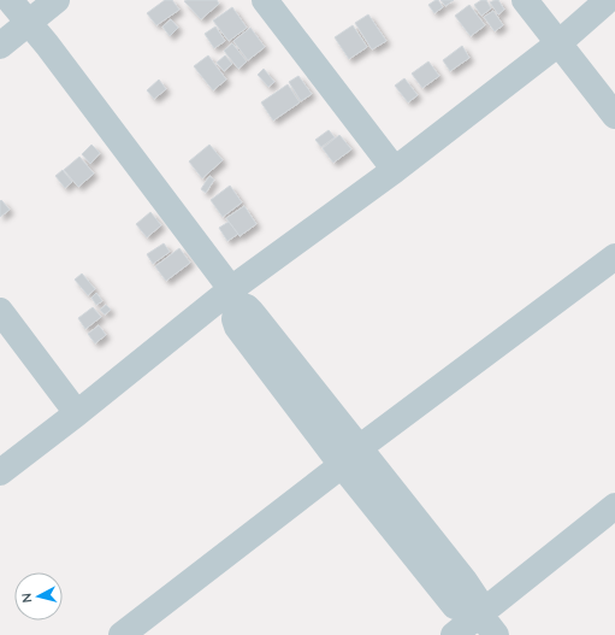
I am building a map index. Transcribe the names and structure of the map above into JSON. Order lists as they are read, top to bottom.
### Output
{
  "north": "left"
}
